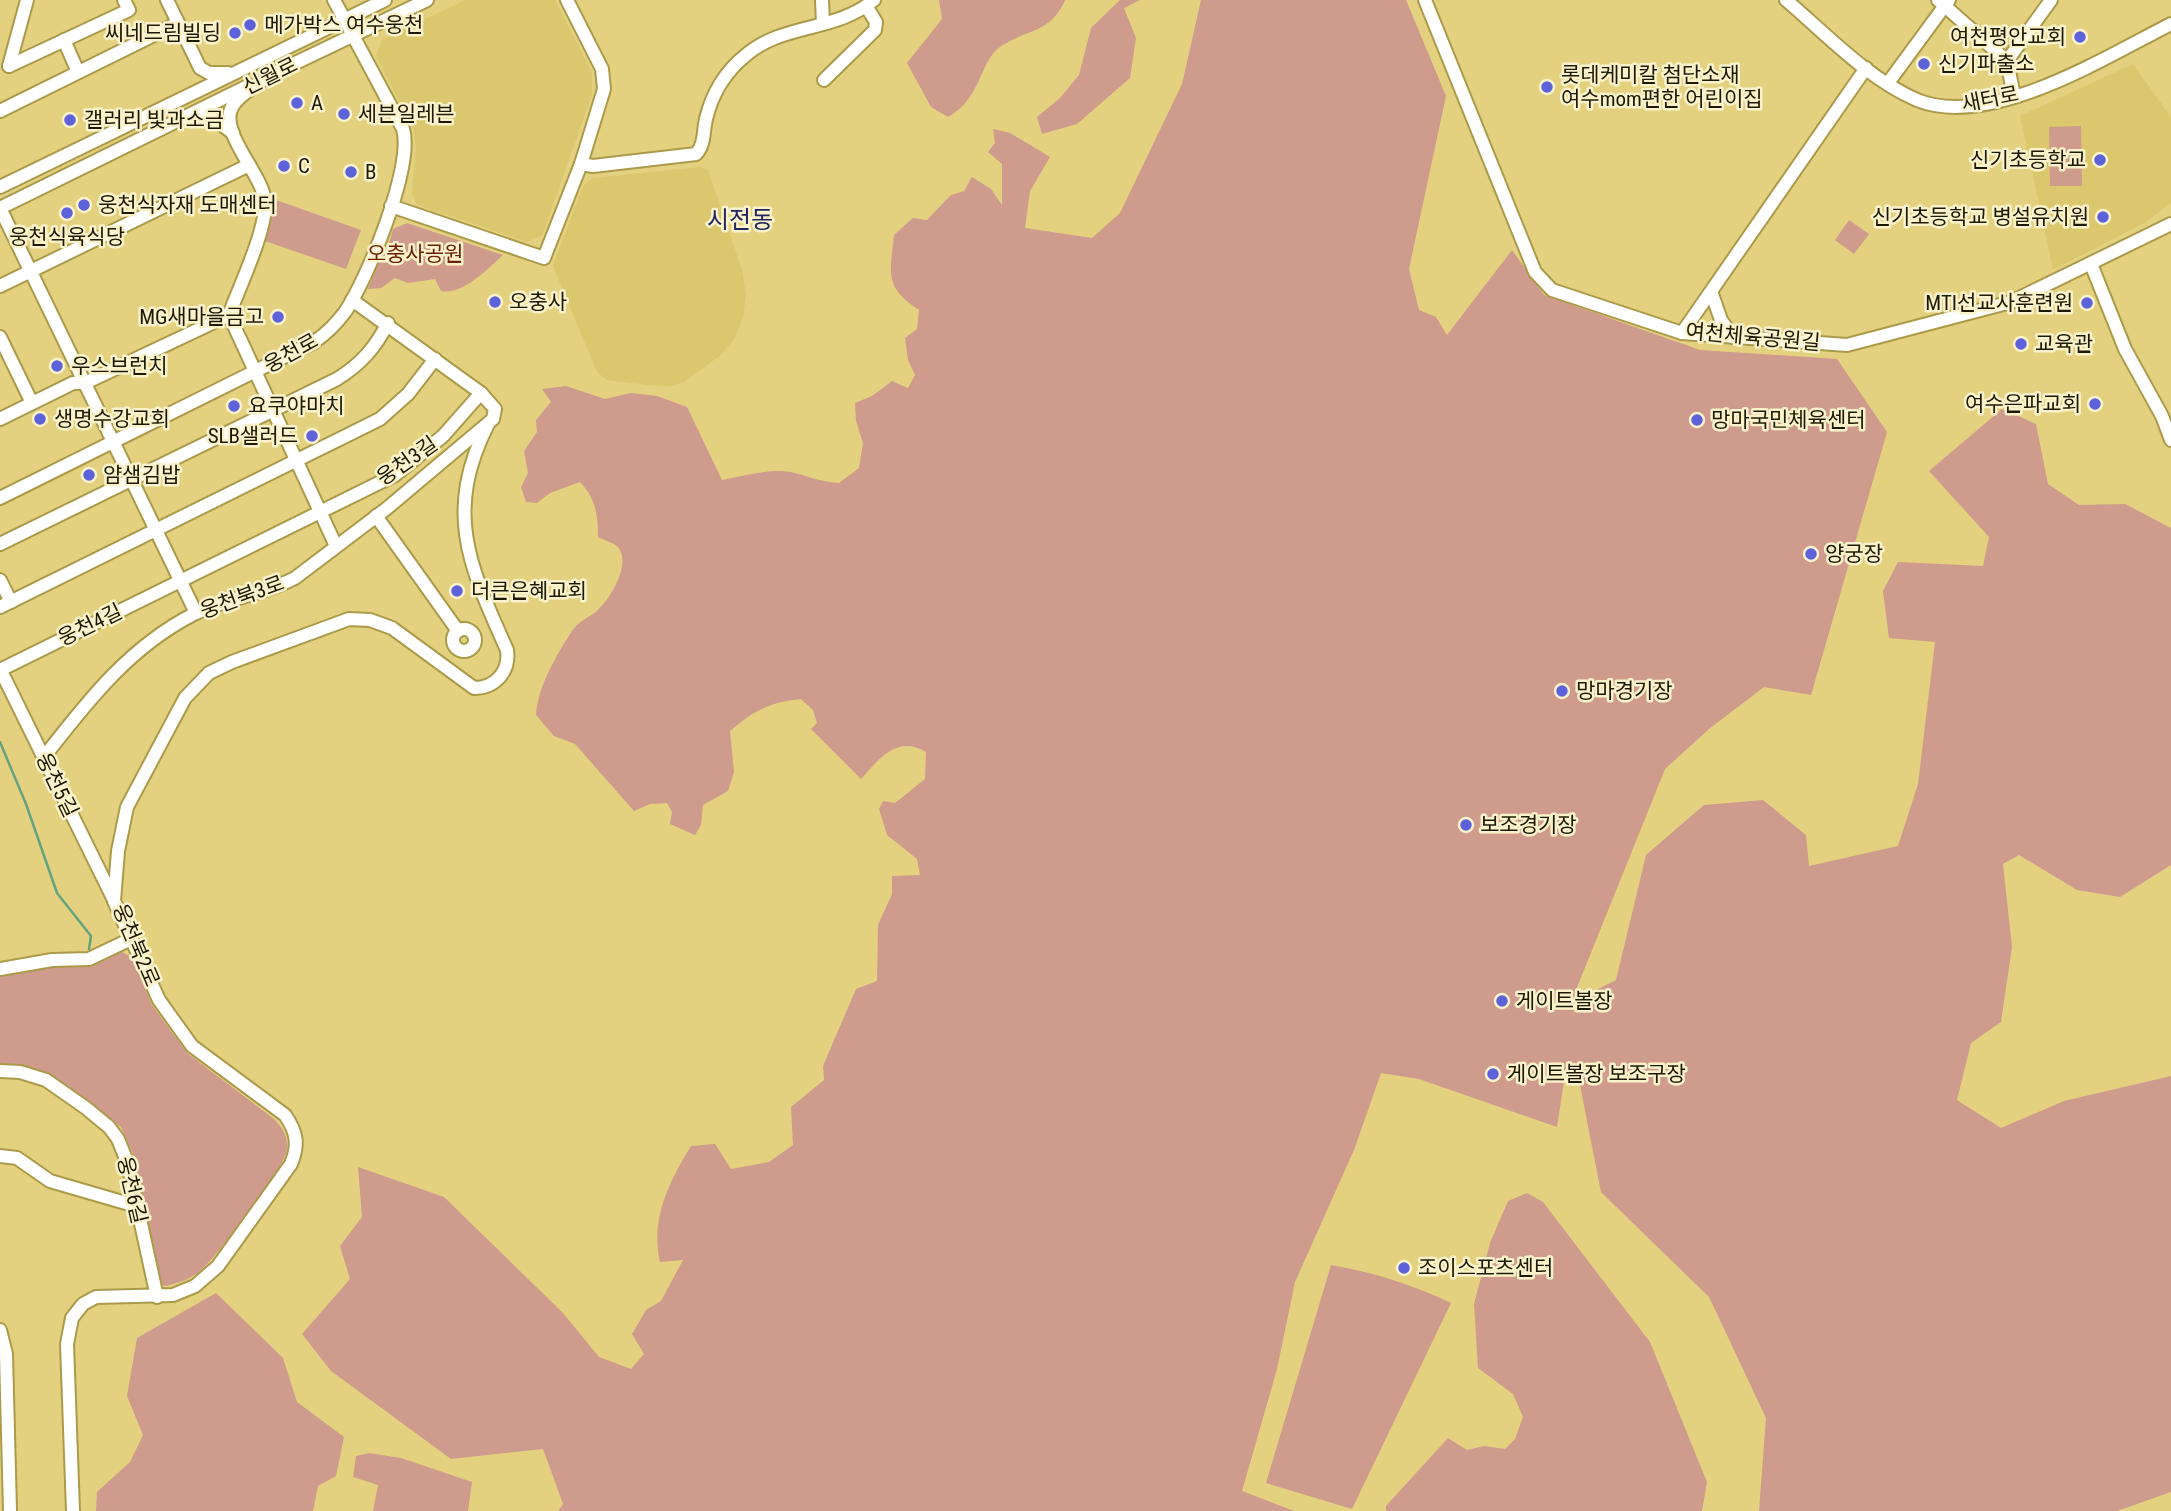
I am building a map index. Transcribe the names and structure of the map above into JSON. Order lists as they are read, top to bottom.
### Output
{
  "streets": {
    "street": [
      "신월로",
      "새터로",
      "여천체육공원길",
      "웅천로",
      "웅천3길",
      "웅천북3로",
      "웅천4길",
      "웅천5길",
      "웅천북2로",
      "웅천6길"
    ]
  },
  "crossings": [
    ["신월로", "웅천로"],
    ["웅천3길", "웅천4길"],
    ["웅천북3로", "웅천5길"],
    ["웅천북3로", "웅천북2로"],
    ["웅천4길", "웅천5길"],
    ["웅천5길", "웅천북2로"],
    ["웅천북2로", "웅천6길"]
  ],
  "districts": ["시전동"],
  "parks": ["오충사공원"],
  "places": [
    "메가박스 여수웅천",
    "씨네드림빌딩",
    "여천평안교회",
    "신기파출소",
    "롯데케미칼 첨단소재 여수mom편한 어린이집",
    "A",
    "세븐일레븐",
    "갤러리 빛과소금",
    "신기초등학교",
    "C",
    "B",
    "웅천식자재 도매센터",
    "웅천식육식당",
    "신기초등학교 병설유치원",
    "오충사",
    "MTI선교사훈련원",
    "MG새마을금고",
    "교육관",
    "우스브런치",
    "여수은파교회",
    "요쿠야마치",
    "생명수강교회",
    "망마국민체육센터",
    "SLB샐러드",
    "얌샘김밥",
    "양궁장",
    "더큰은혜교회",
    "망마경기장",
    "보조경기장",
    "게이트볼장",
    "게이트볼장 보조구장",
    "조이스포츠센터"
  ]
}
